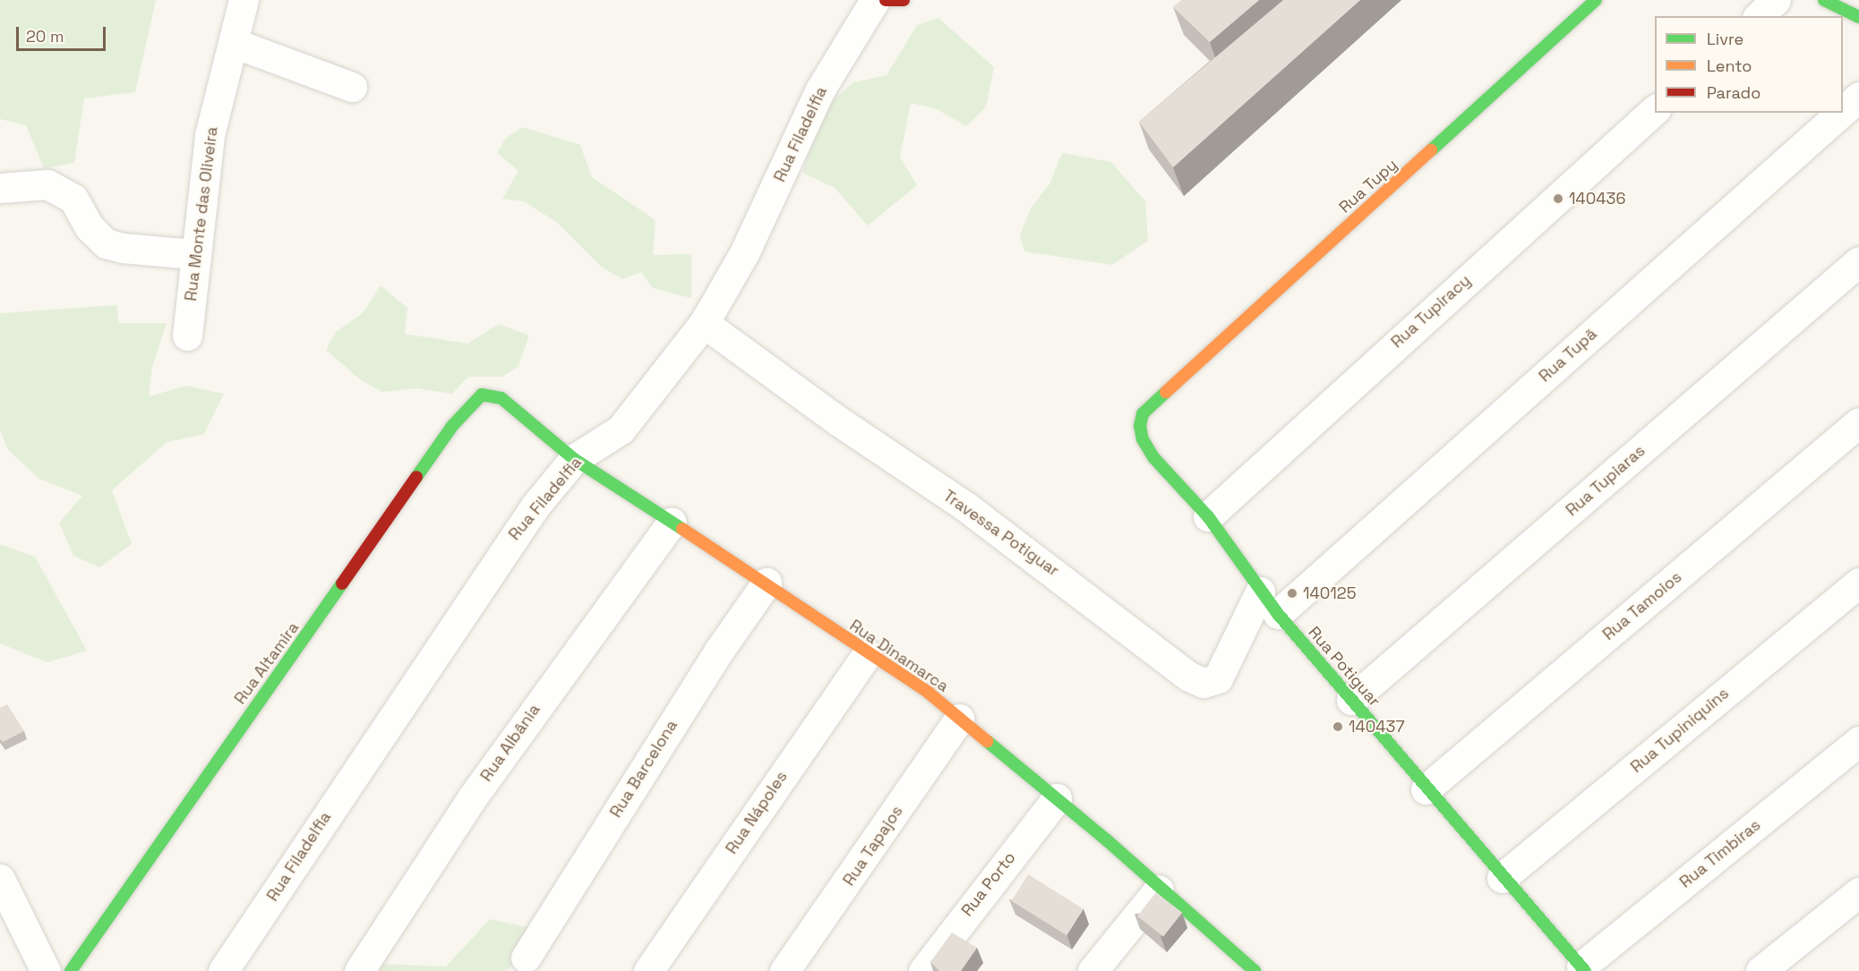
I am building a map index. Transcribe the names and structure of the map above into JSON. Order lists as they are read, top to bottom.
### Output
{
  "streets": {
    "street": [
      "Rua Filadelfia",
      "Rua Tupy",
      "Rua Monte das Oliveira",
      "Rua Tupiracy",
      "Rua Tupã",
      "Rua Tupiaras",
      "Travessa Potiguar",
      "Rua Tamoios",
      "Rua Dinamarca",
      "Rua Altamira",
      "Rua Potiguar",
      "Rua Tupiniquins",
      "Rua Albânia",
      "Rua Barcelona",
      "Rua Nápoles",
      "Rua Tapajos",
      "Rua Timbiras",
      "Rua Porto"
    ]
  },
  "crossings": [
    ["Rua Filadelfia", "Travessa Potiguar"],
    ["Rua Filadelfia", "Rua Dinamarca"],
    ["Rua Tupy", "Rua Potiguar"],
    ["Rua Tupiracy", "Rua Potiguar"],
    ["Rua Tupã", "Rua Potiguar"],
    ["Rua Tupiaras", "Rua Potiguar"],
    ["Travessa Potiguar", "Rua Potiguar"],
    ["Rua Tamoios", "Rua Potiguar"],
    ["Rua Dinamarca", "Rua Altamira"],
    ["Rua Dinamarca", "Rua Albânia"],
    ["Rua Dinamarca", "Rua Barcelona"],
    ["Rua Dinamarca", "Rua Nápoles"],
    ["Rua Dinamarca", "Rua Tapajos"],
    ["Rua Dinamarca", "Rua Porto"],
    ["Rua Potiguar", "Rua Tupiniquins"],
    ["Rua Potiguar", "Rua Timbiras"]
  ],
  "places": ["140436", "140125", "140437"],
  "legend": ["Livre", "Lento", "Parado"],
  "scale_bar": "20 m"
}
